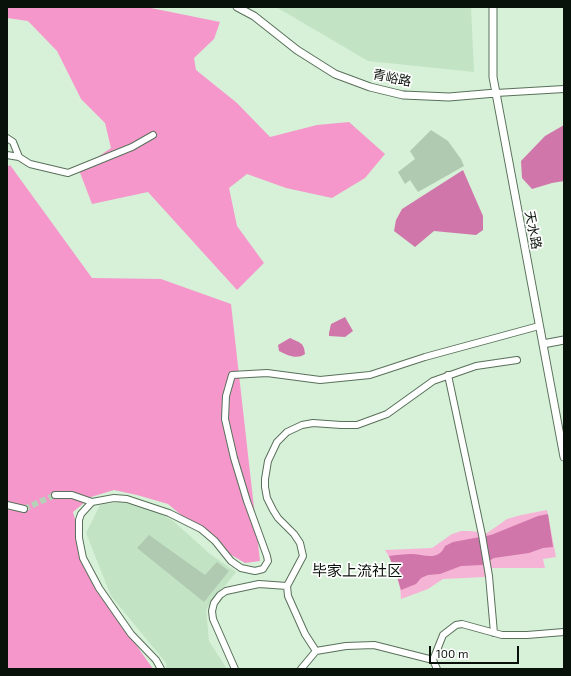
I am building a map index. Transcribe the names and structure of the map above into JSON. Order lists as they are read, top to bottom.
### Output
{
  "streets": {
    "street": ["青峪路", "天水路"]
  },
  "crossings": [
    ["青峪路", "天水路"]
  ],
  "districts": ["毕家上流社区"],
  "scale_bar": "100 m"
}
